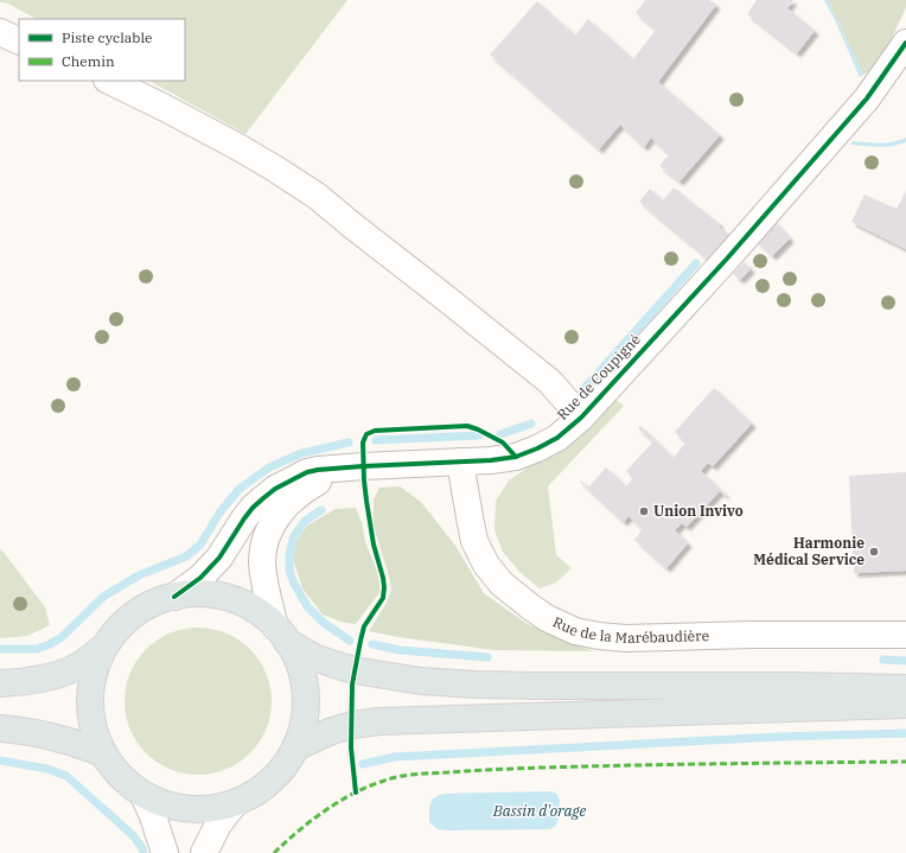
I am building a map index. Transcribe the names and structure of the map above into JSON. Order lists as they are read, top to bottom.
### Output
{
  "streets": {
    "street": ["Rue de Coupigné", "Rue de la Marébaudière"]
  },
  "crossings": [
    ["Rue de Coupigné", "Rue de la Marébaudière"]
  ],
  "water": ["Bassin d'orage"],
  "places": ["Union Invivo", "Harmonie Médical Service"],
  "legend": ["Piste cyclable", "Chemin"]
}
